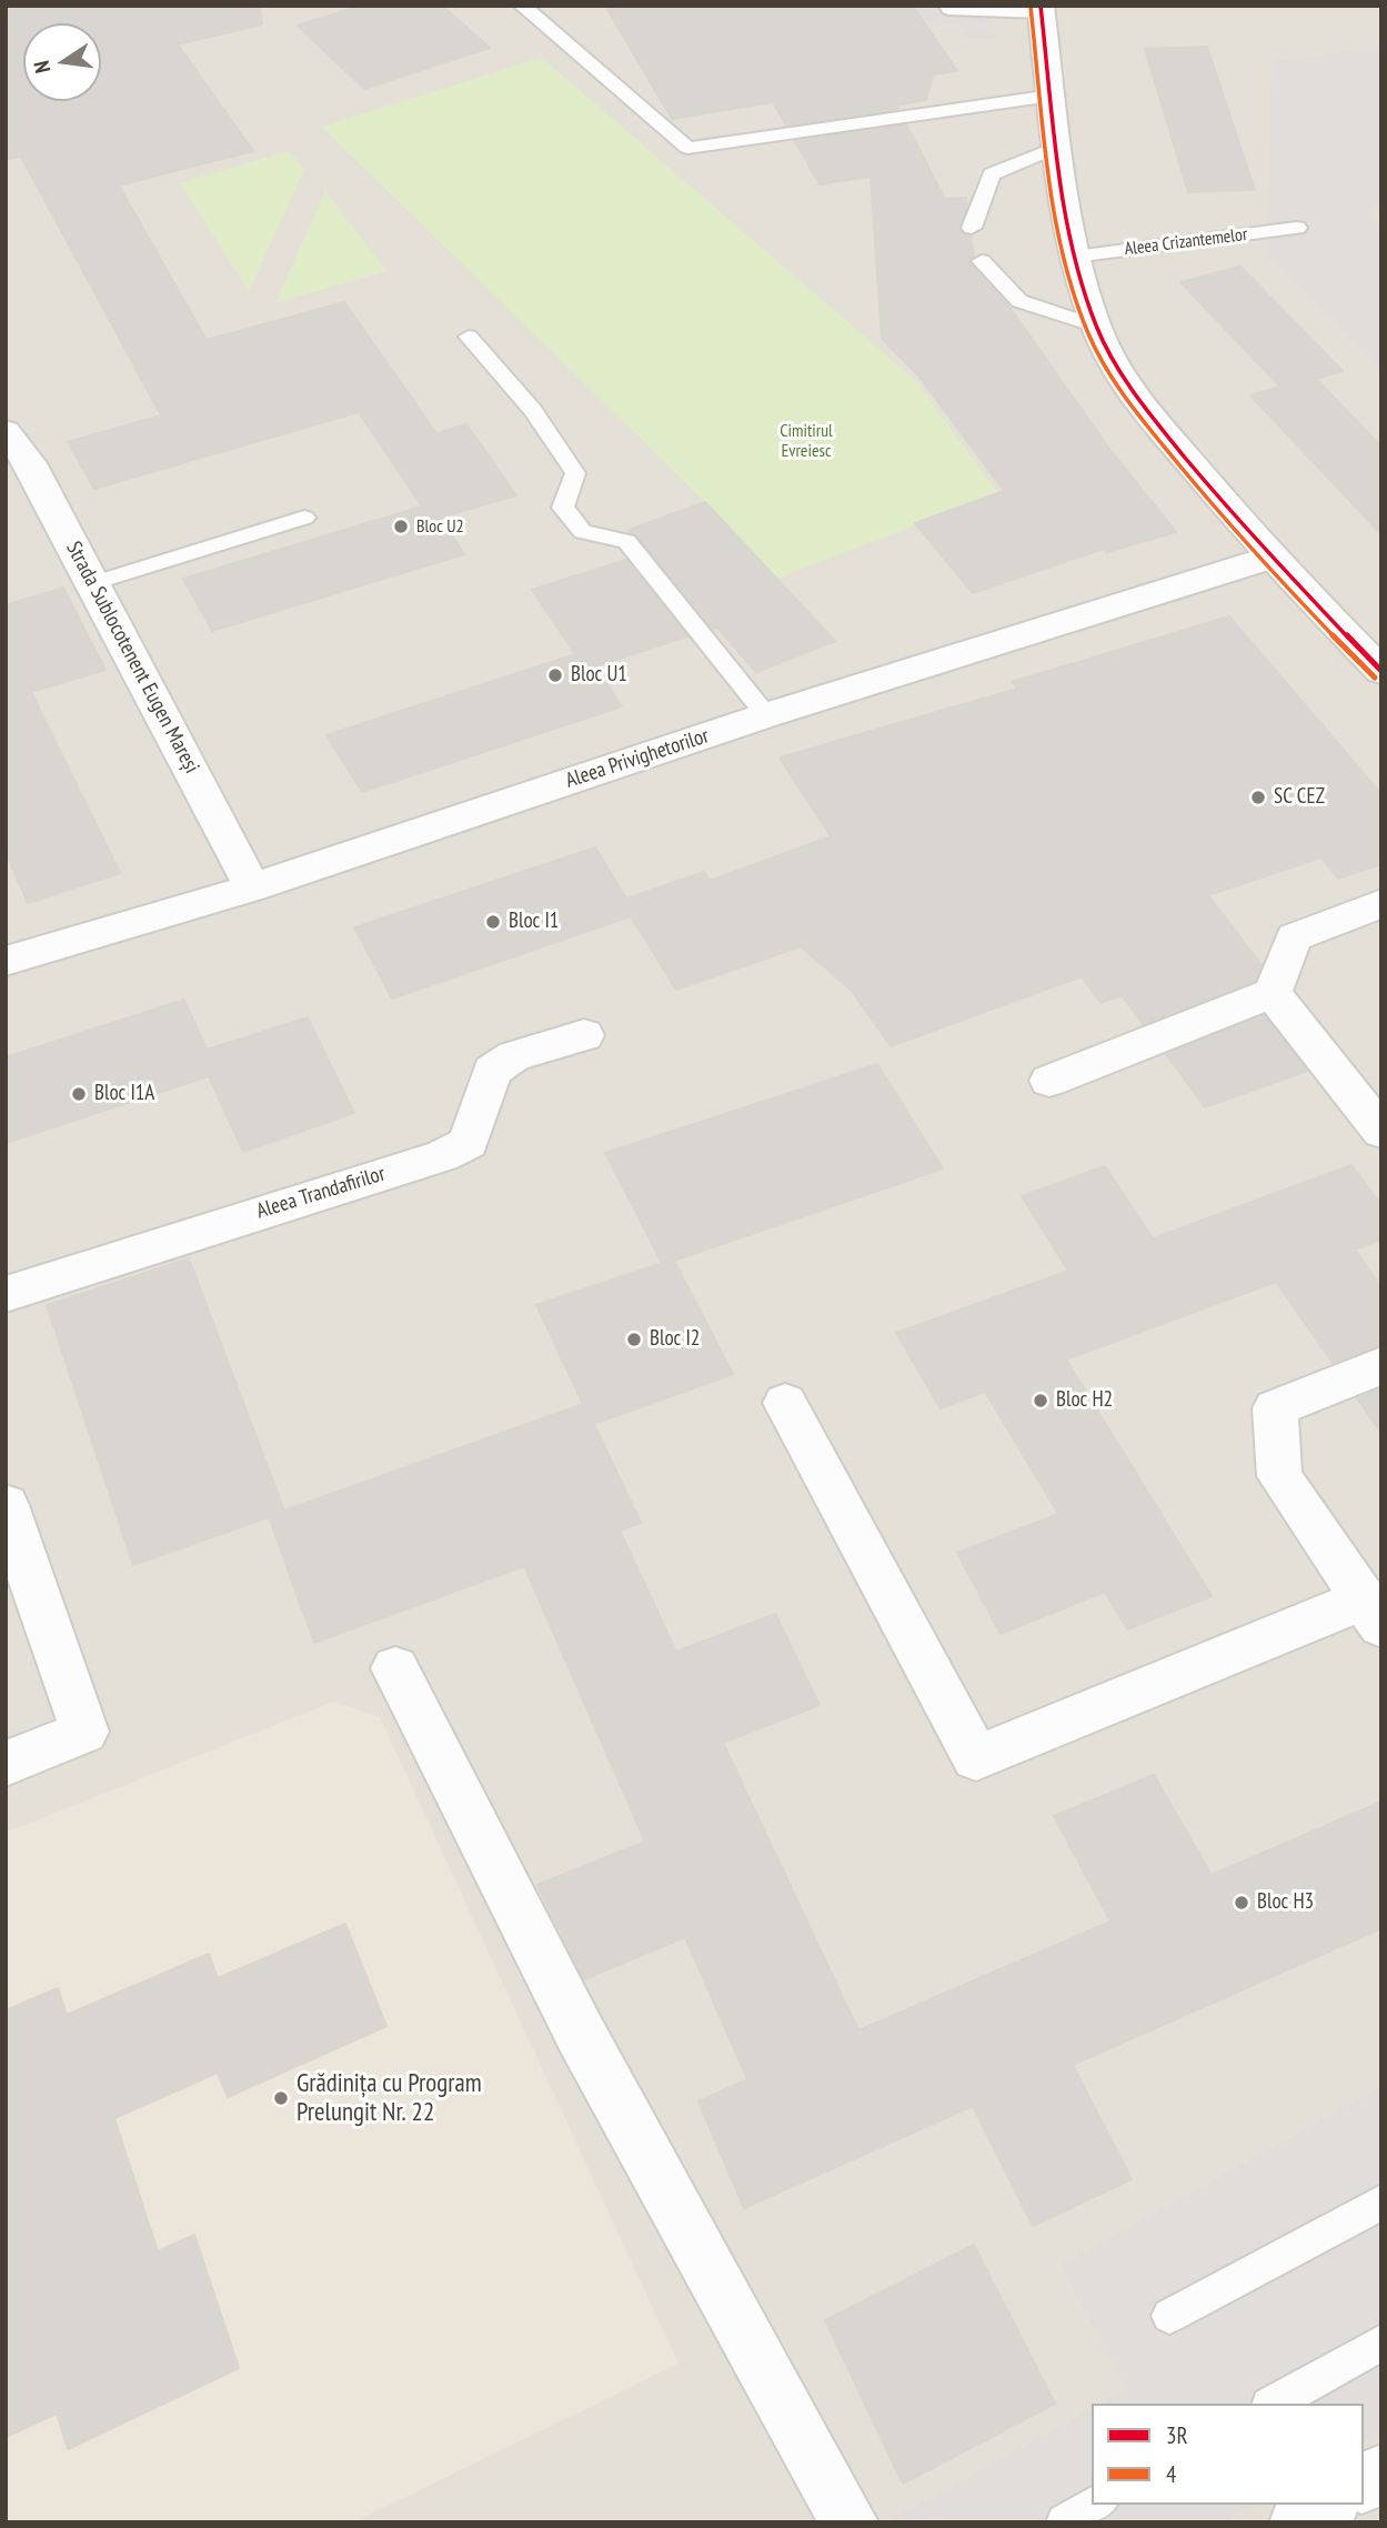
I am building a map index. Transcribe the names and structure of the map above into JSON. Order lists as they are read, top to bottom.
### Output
{
  "streets": {
    "street": ["Strada Sublocotenent Eugen Mareși", "Aleea Privighetorilor", "Aleea Trandafirilor"],
    "lane": ["Aleea Crizantemelor"]
  },
  "crossings": [
    ["Strada Sublocotenent Eugen Mareși", "Aleea Privighetorilor"]
  ],
  "parks": ["Cimitirul Evreiesc"],
  "places": [
    "Bloc U2",
    "Bloc U1",
    "SC CEZ",
    "Bloc I1",
    "Bloc I1A",
    "Bloc I2",
    "Bloc H2",
    "Bloc H3",
    "Grădinița cu Program Prelungit Nr. 22"
  ],
  "lines": ["transit line 3R", "transit line 4"],
  "legend": ["3R", "4"],
  "north": "left"
}
